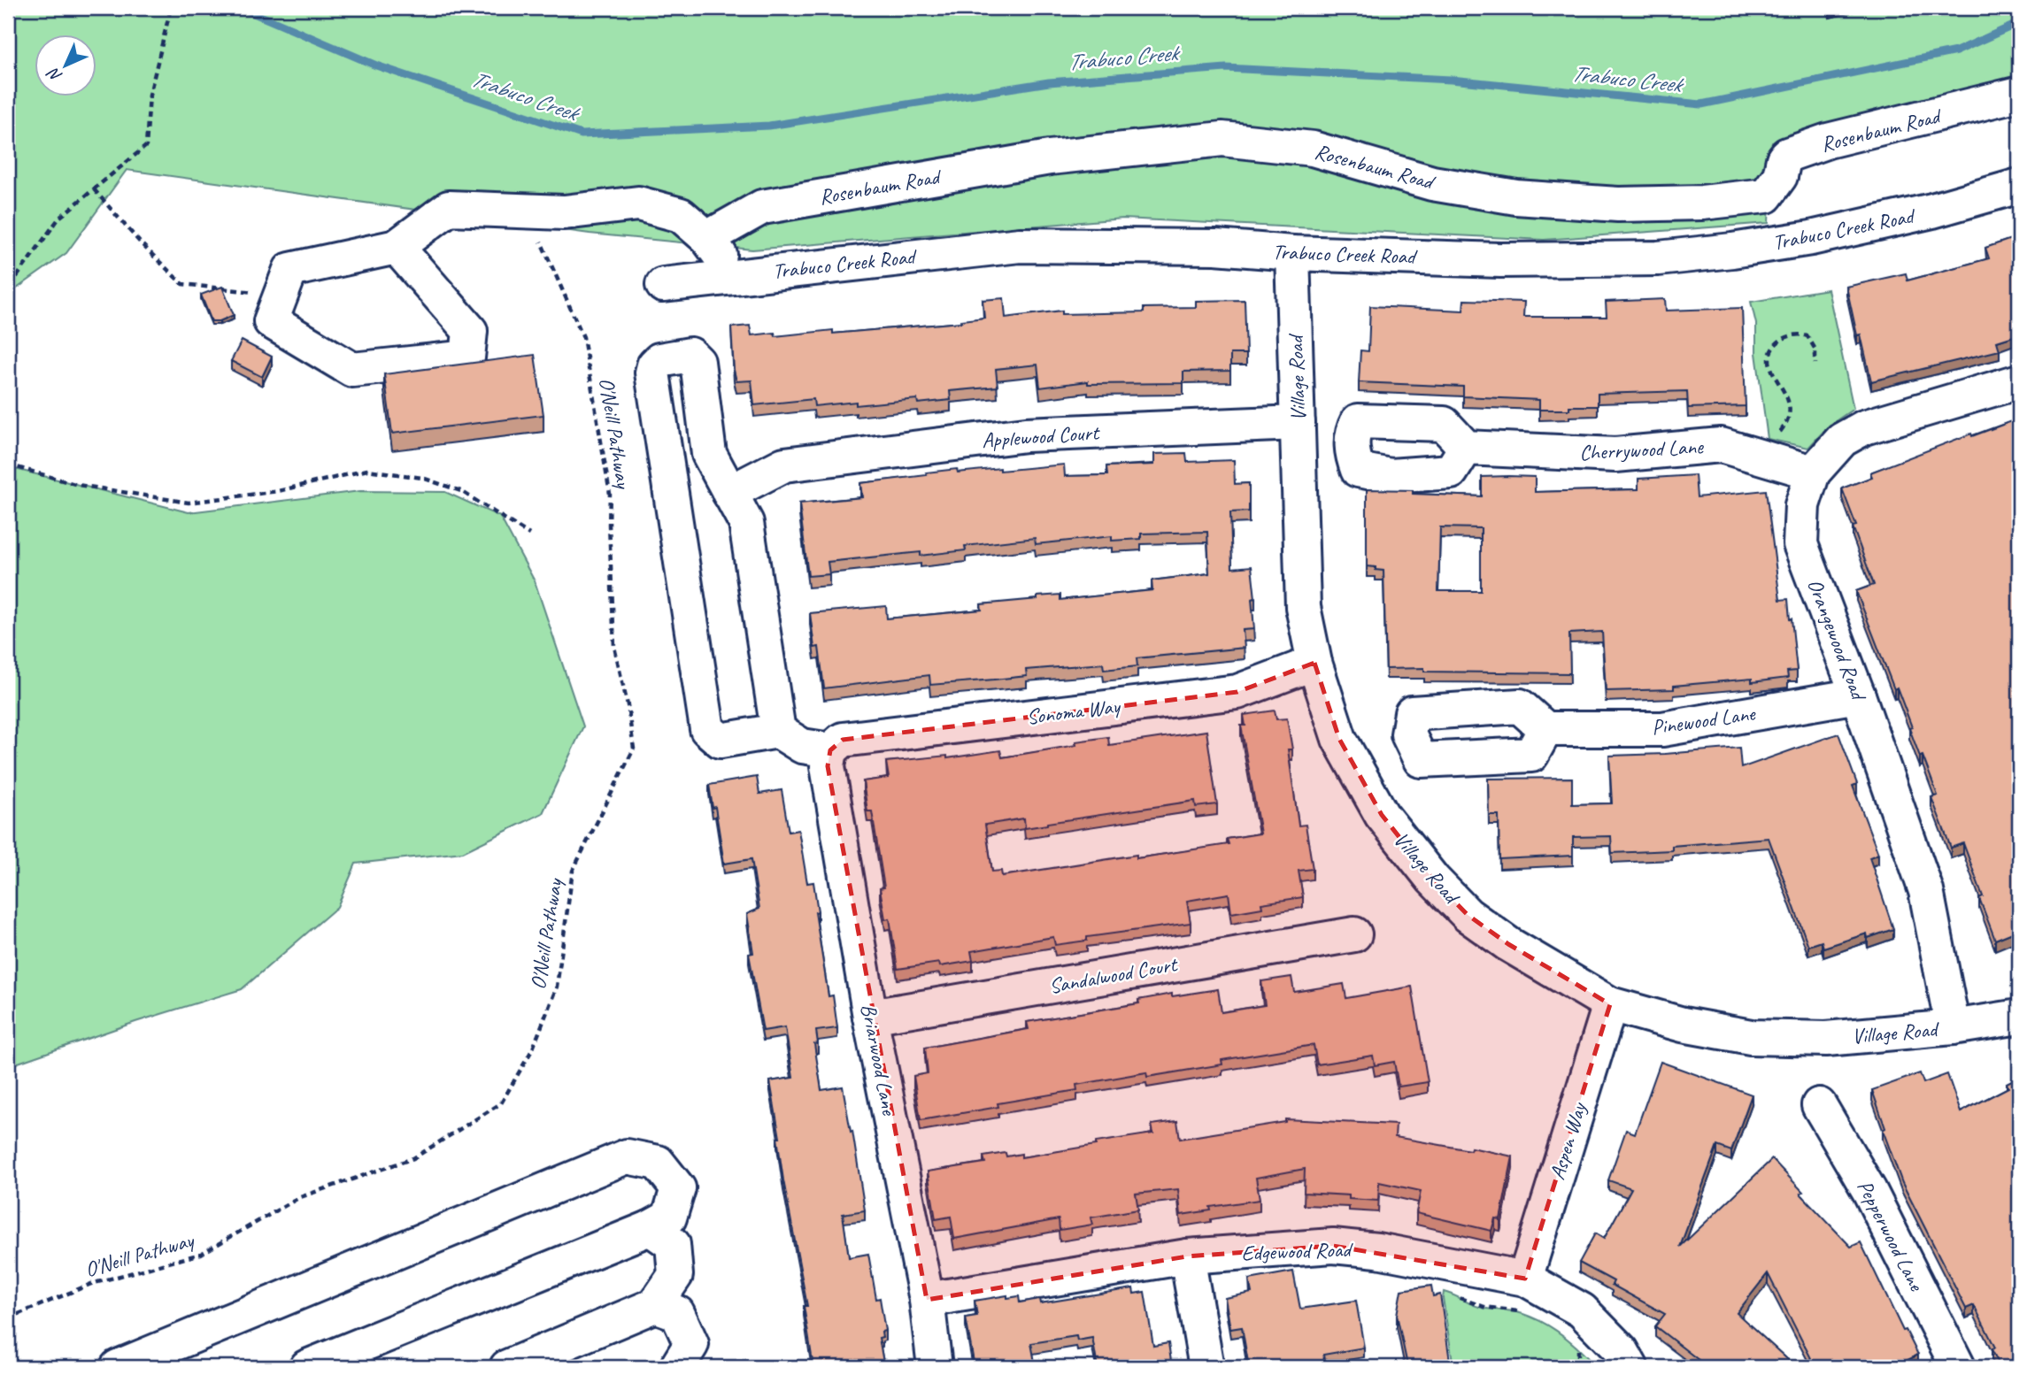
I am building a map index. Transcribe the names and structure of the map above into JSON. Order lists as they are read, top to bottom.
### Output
{
  "streets": {
    "street": [
      "Rosenbaum Road",
      "Trabuco Creek Road",
      "Village Road",
      "Applewood Court",
      "Cherrywood Lane",
      "Orangewood Road",
      "Sonoma Way",
      "Pinewood Lane",
      "Sandalwood Court",
      "Briarwood Lane",
      "Aspen Way",
      "Pepperwood Lane",
      "Edgewood Road"
    ],
    "path": ["O'Neill Pathway"]
  },
  "crossings": [
    ["Trabuco Creek Road", "Village Road"],
    ["Village Road", "Applewood Court"],
    ["Village Road", "Orangewood Road"],
    ["Village Road", "Sonoma Way"],
    ["Village Road", "Aspen Way"],
    ["Cherrywood Lane", "Orangewood Road"],
    ["Orangewood Road", "Pinewood Lane"],
    ["Sonoma Way", "Briarwood Lane"],
    ["Sandalwood Court", "Briarwood Lane"],
    ["Briarwood Lane", "Edgewood Road"],
    ["Aspen Way", "Edgewood Road"]
  ],
  "water": ["Trabuco Creek"],
  "north": "bottom left"
}
